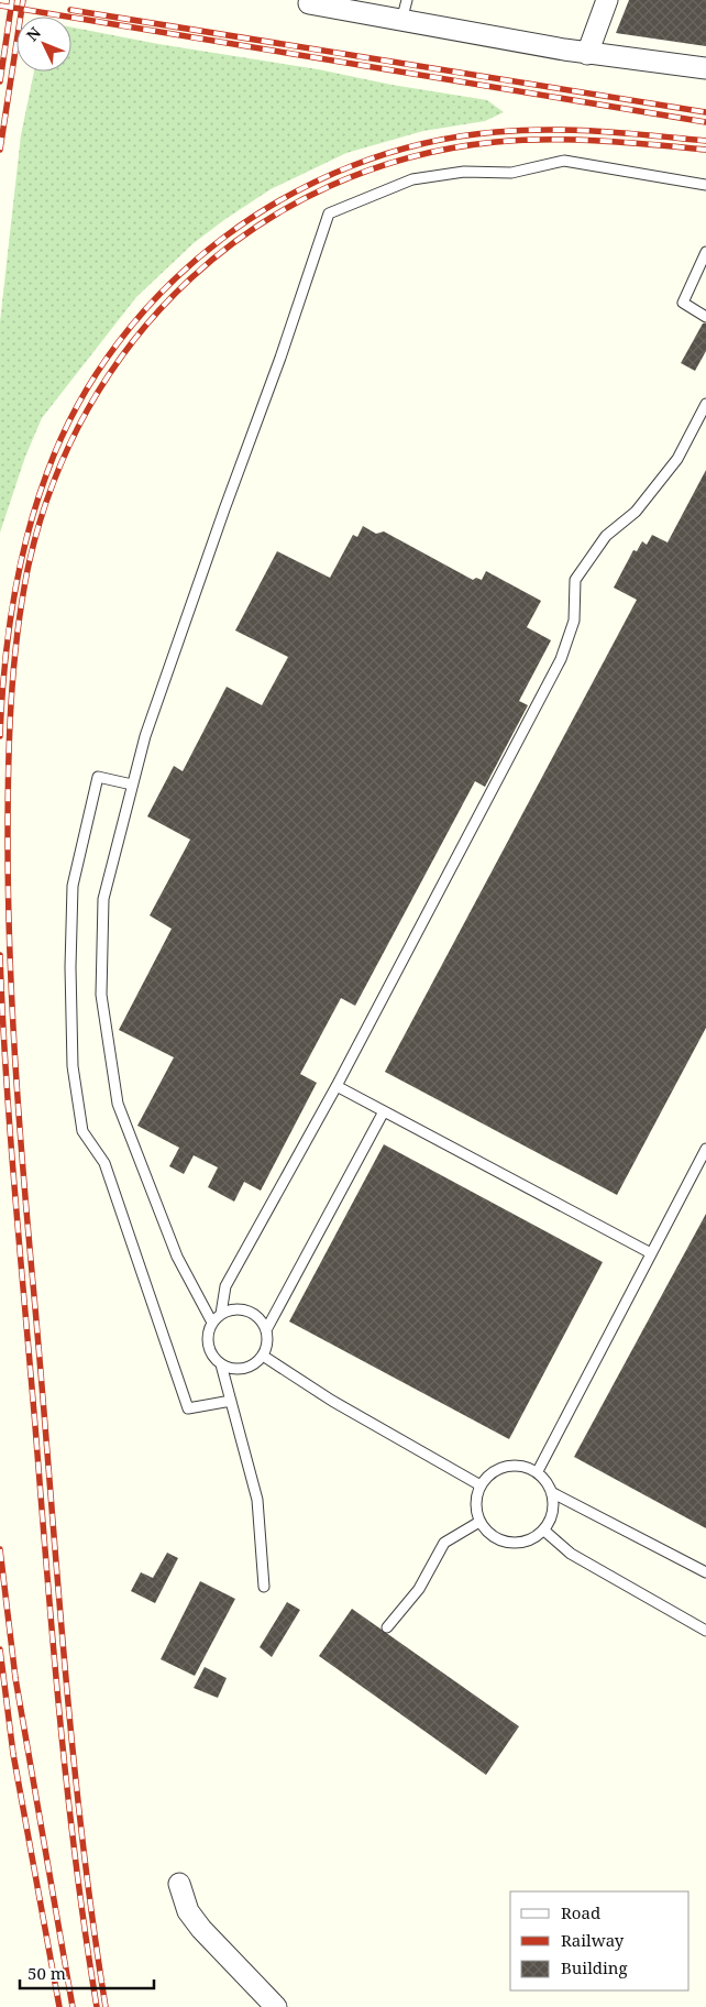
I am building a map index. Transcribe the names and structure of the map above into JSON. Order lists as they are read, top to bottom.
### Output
{
  "legend": ["Road", "Railway", "Building"],
  "scale_bar": "50 m",
  "north": "top left"
}
